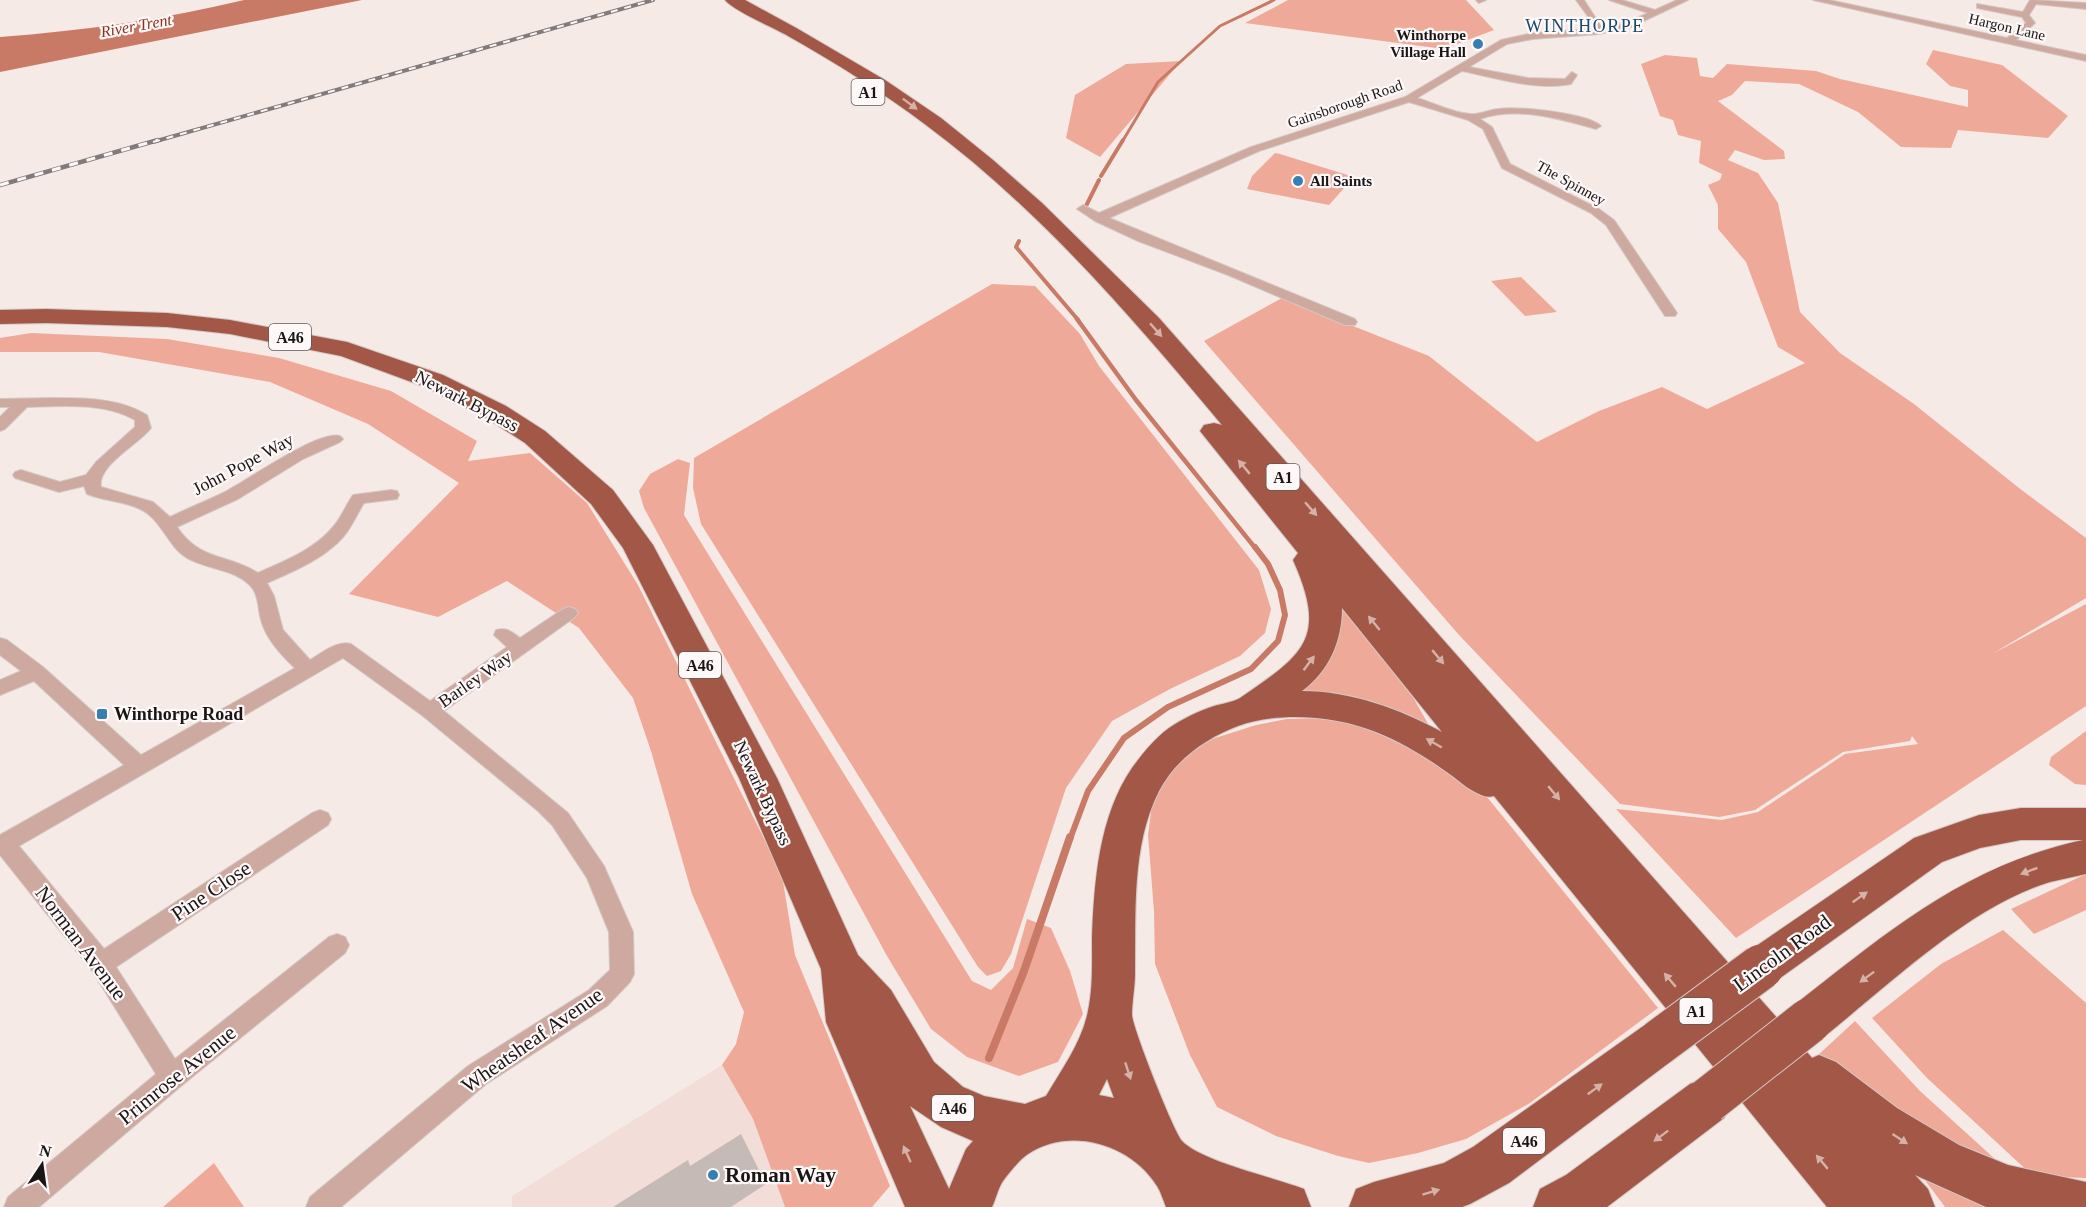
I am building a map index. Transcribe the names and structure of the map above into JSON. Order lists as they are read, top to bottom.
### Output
{
  "streets": {
    "highway": [
      "A1",
      "A46",
      "Newark Bypass",
      "Lincoln Road"
    ],
    "street": [
      "Hargon Lane",
      "Gainsborough Road",
      "The Spinney",
      "John Pope Way",
      "Barley Way",
      "Pine Close",
      "Norman Avenue",
      "Wheatsheaf Avenue",
      "Primrose Avenue"
    ]
  },
  "crossings": [
    ["Gainsborough Road", "The Spinney"],
    ["A46", "Lincoln Road"],
    ["Barley Way", "Wheatsheaf Avenue"],
    ["Pine Close", "Norman Avenue"],
    ["Norman Avenue", "Primrose Avenue"]
  ],
  "districts": ["WINTHORPE"],
  "water": ["River Trent"],
  "places": {
    "other": ["Winthorpe Village Hall", "All Saints", "Roman Way"],
    "transit": ["Winthorpe Road"]
  },
  "north": "top"
}
